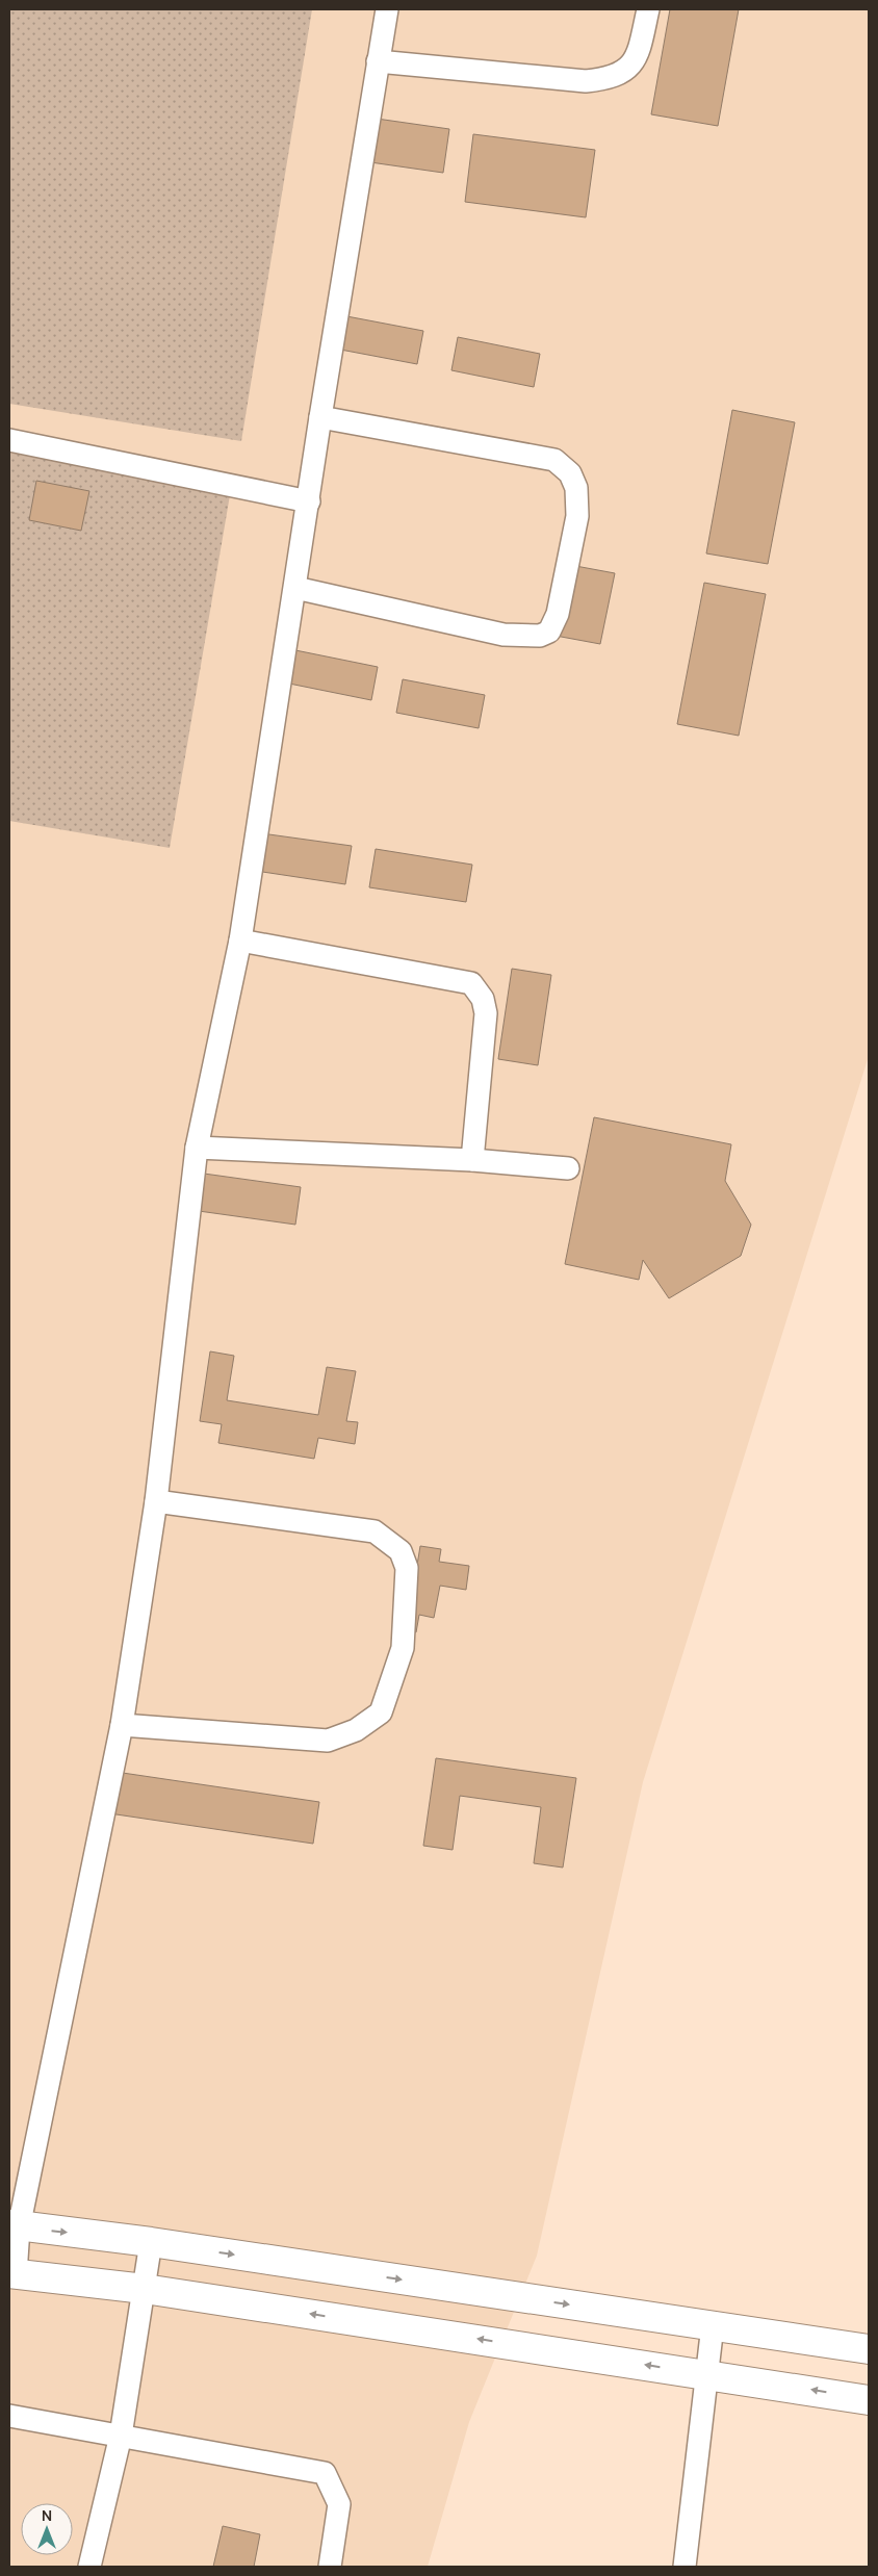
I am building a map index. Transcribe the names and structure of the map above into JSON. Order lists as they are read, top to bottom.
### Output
{
  "north": "top"
}
